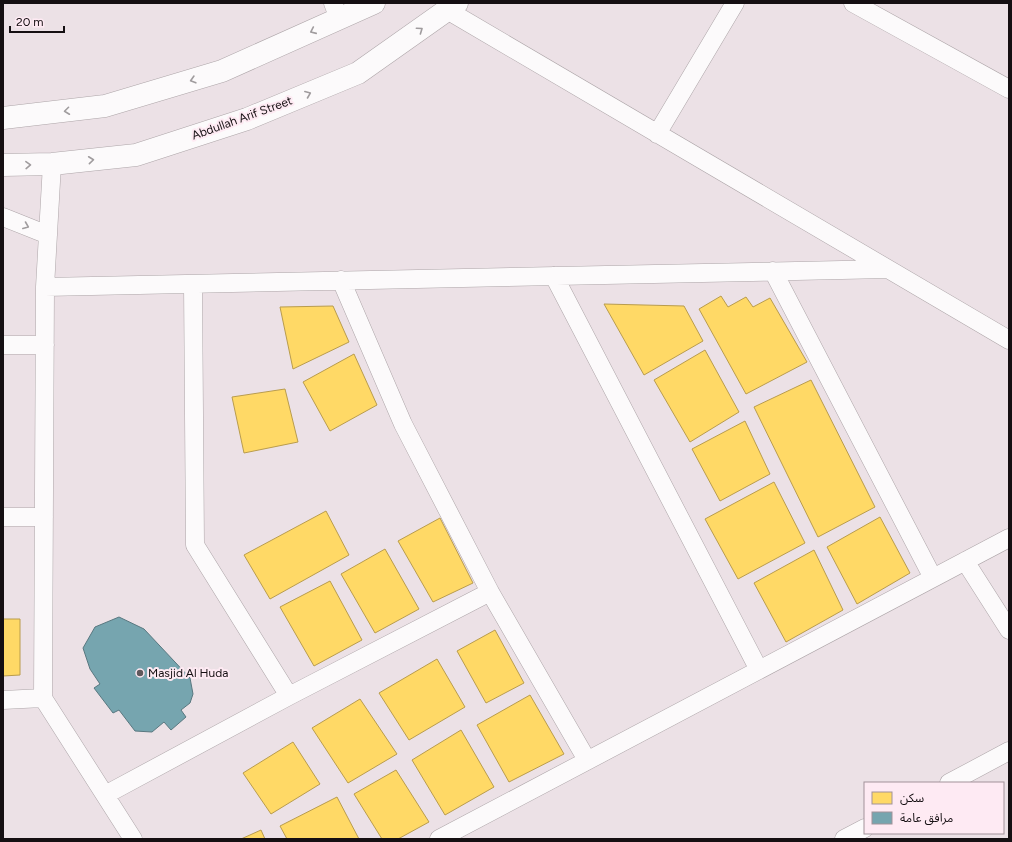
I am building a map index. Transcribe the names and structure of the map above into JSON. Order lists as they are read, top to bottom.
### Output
{
  "streets": {
    "main road": ["Abdullah Arif Street"]
  },
  "places": ["Masjid Al Huda"],
  "legend": ["سكن", "مرافق عامة"],
  "scale_bar": "20 m"
}
